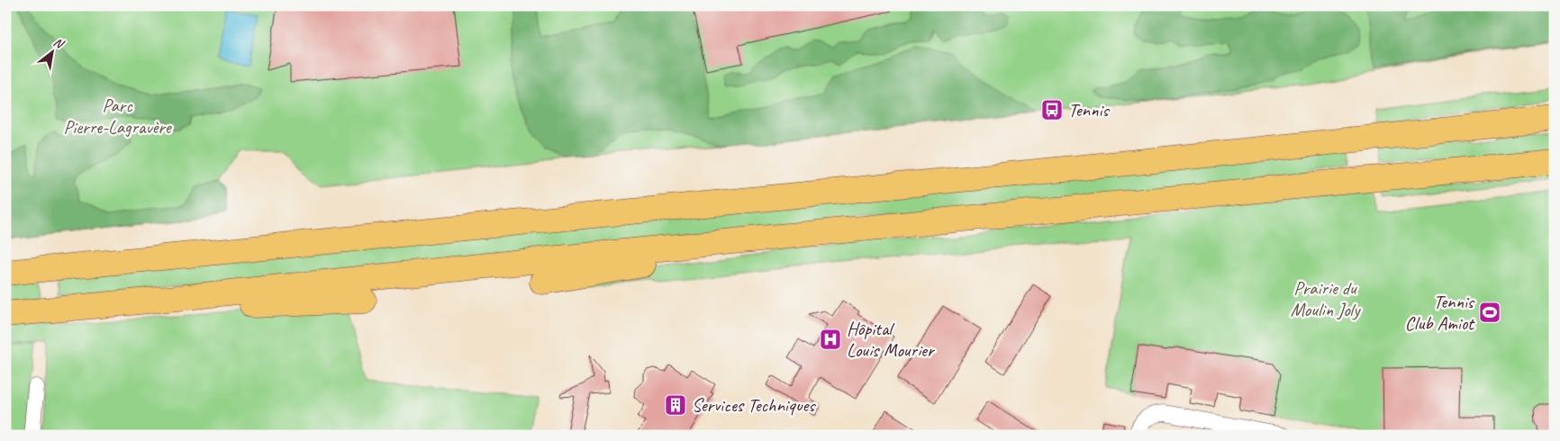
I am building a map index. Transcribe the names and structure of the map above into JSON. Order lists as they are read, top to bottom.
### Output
{
  "parks": ["Parc Pierre-Lagravère", "Prairie du Moulin Joly"],
  "places": {
    "bus stop": ["Tennis"],
    "sports": ["Tennis Club Amiot"],
    "hospital": ["Hôpital Louis Mourier"],
    "building": ["Services Techniques"]
  },
  "north": "top right"
}
